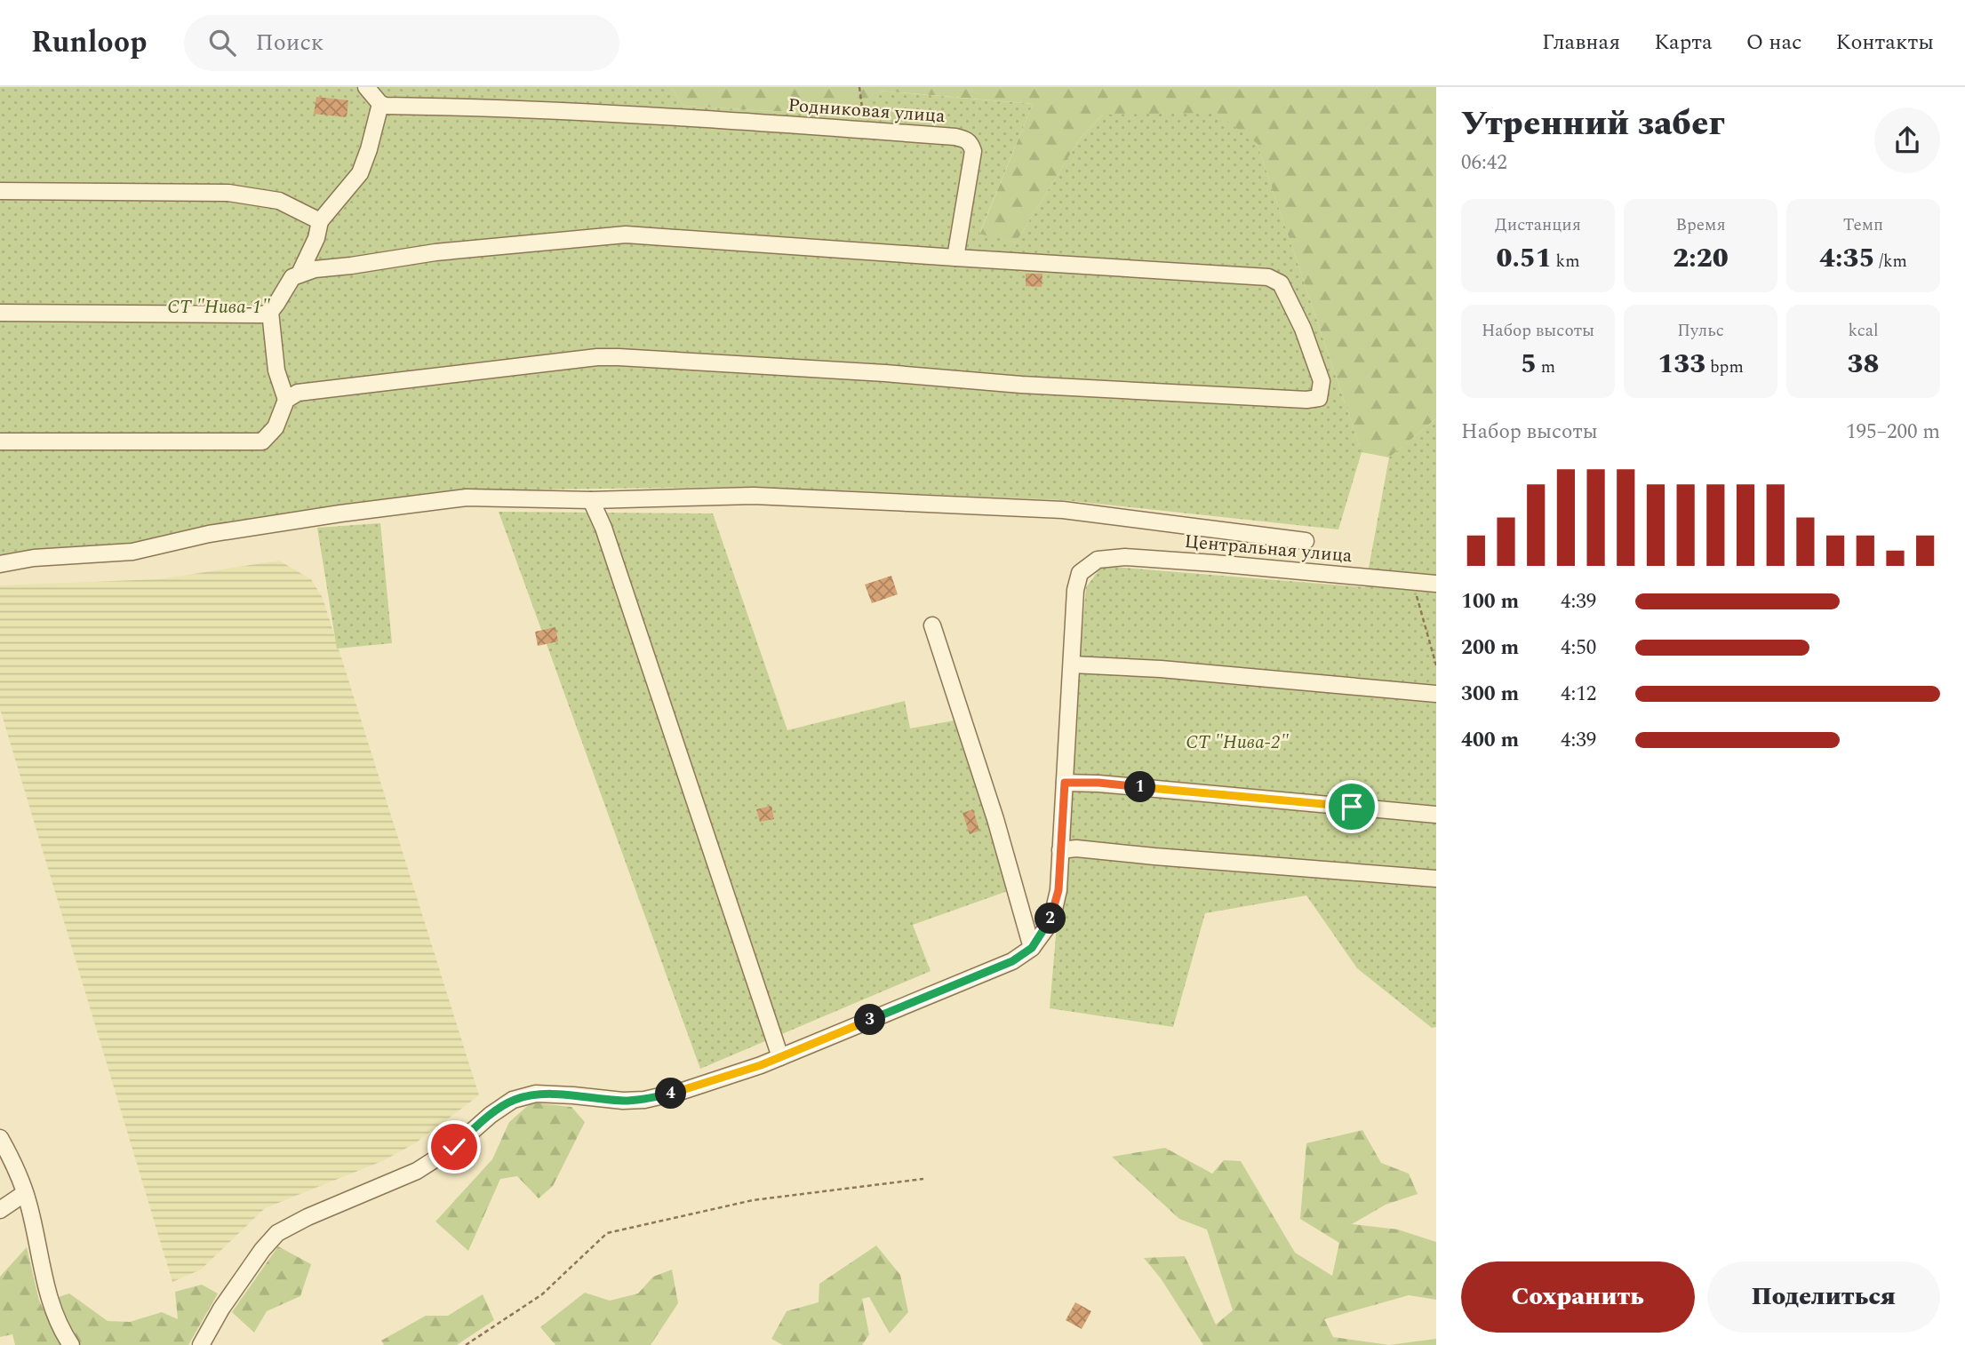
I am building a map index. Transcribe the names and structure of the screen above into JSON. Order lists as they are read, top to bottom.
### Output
{
  "streets": {
    "street": ["Родниковая улица", "Центральная улица"]
  },
  "parks": ["СТ \"Нива-1\"", "СТ \"Нива-2\""],
  "page": {
    "header": "Runloop",
    "search": "Поиск",
    "nav": [
      "Главная",
      "Карта",
      "О нас",
      "Контакты"
    ],
    "heading": ["Утренний забег", "06:42"],
    "stats": [
      ["Дистанция", "0.51 km"],
      ["Время", "2:20"],
      ["Темп", "4:35 /km"],
      ["Набор высоты", "5 m"],
      ["Пульс", "133 bpm"],
      ["kcal", "38"]
    ],
    "chart": ["Набор высоты", "195–200 m"],
    "list": [
      {
        "name": "100 m",
        "note": "4:39"
      },
      {
        "name": "200 m",
        "note": "4:50"
      },
      {
        "name": "300 m",
        "note": "4:12"
      },
      {
        "name": "400 m",
        "note": "4:39"
      }
    ],
    "pins": [
      "1",
      "2",
      "3",
      "4"
    ],
    "buttons": ["Сохранить", "Поделиться"]
  }
}
